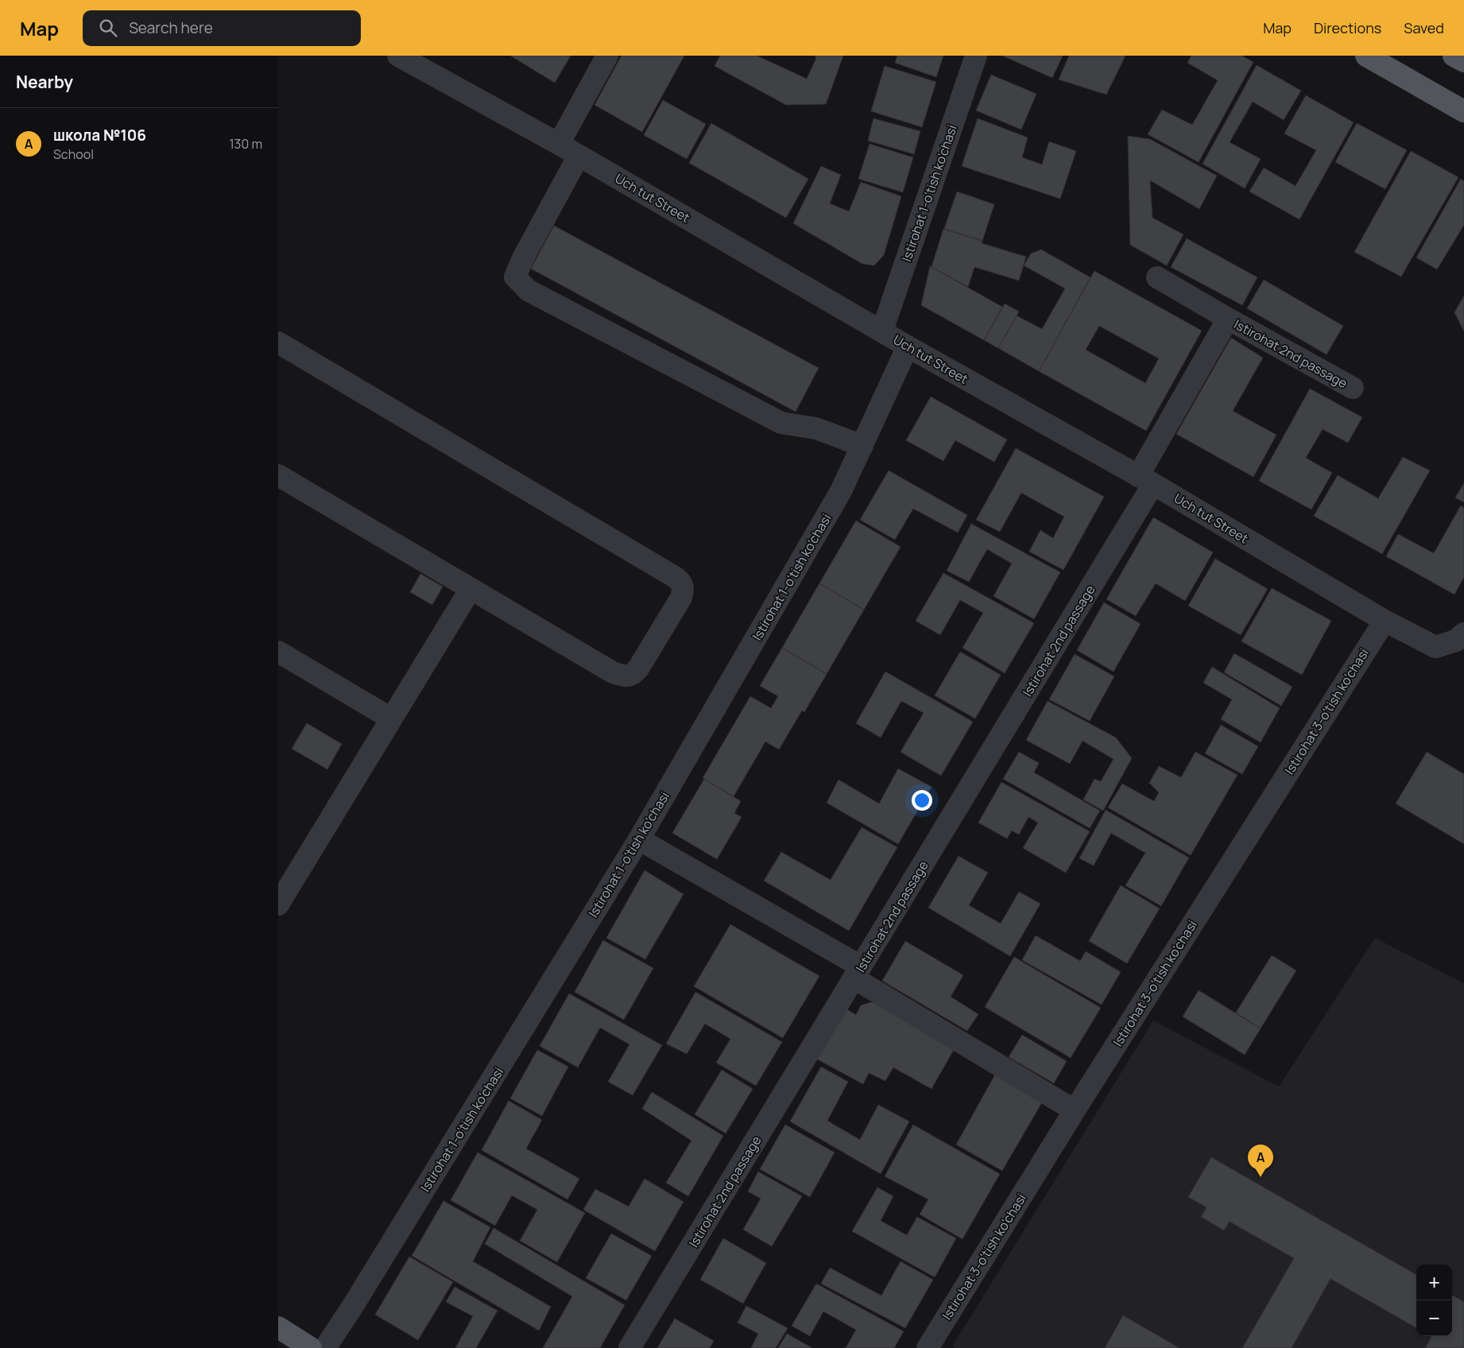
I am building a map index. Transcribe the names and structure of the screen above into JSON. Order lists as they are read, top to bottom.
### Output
{
  "streets": {
    "street": [
      "Istirohat 1-o'tish ko'chasi",
      "Uch tut Street",
      "Istirohat 2nd passage",
      "Istirohat 3-o'tish ko'chasi"
    ]
  },
  "crossings": [
    ["Istirohat 1-o'tish ko'chasi", "Uch tut Street"],
    ["Uch tut Street", "Istirohat 2nd passage"],
    ["Uch tut Street", "Istirohat 3-o'tish ko'chasi"]
  ],
  "page": {
    "header": "Map",
    "search": "Search here",
    "nav": ["Map", "Directions", "Saved"],
    "heading": "Nearby",
    "list": [
      {
        "mark": "A",
        "name": "школа №106",
        "note": "School",
        "value": "130 m"
      }
    ],
    "pins": "A",
    "map_buttons": ["+", "−"]
  }
}
